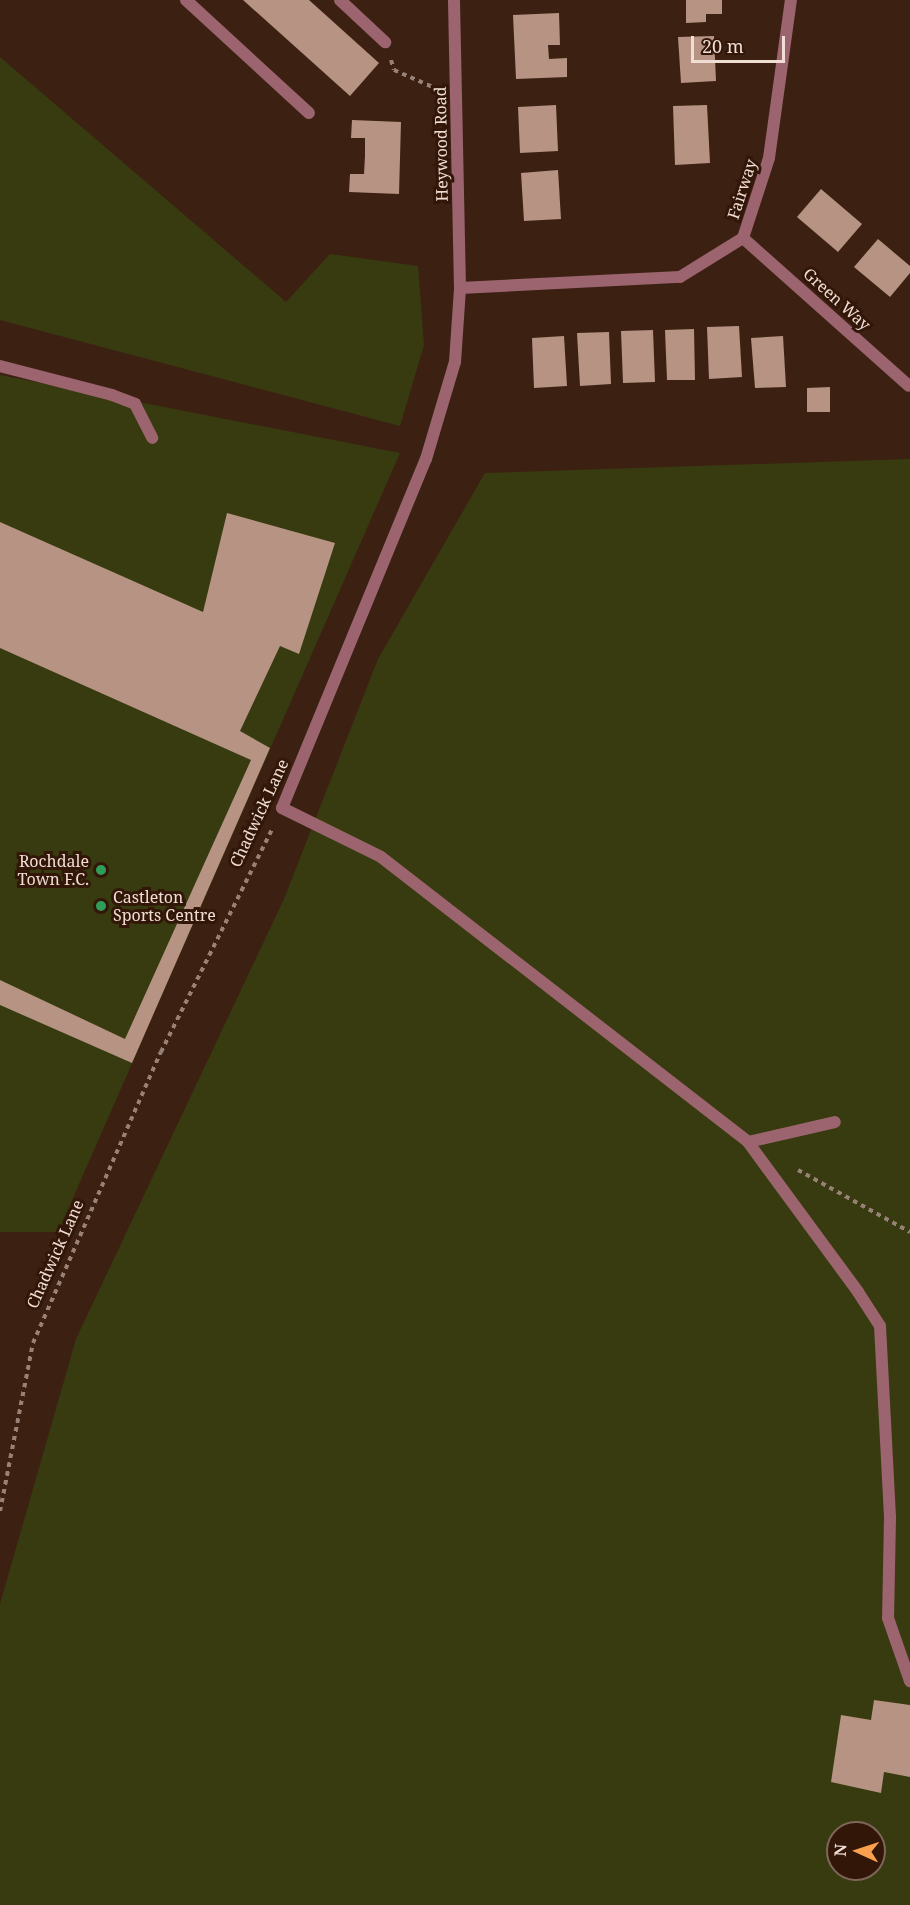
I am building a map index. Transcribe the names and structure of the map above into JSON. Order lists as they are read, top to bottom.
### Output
{
  "streets": {
    "street": [
      "Heywood Road",
      "Fairway",
      "Green Way",
      "Chadwick Lane"
    ]
  },
  "crossings": [
    ["Heywood Road", "Fairway"],
    ["Heywood Road", "Chadwick Lane"],
    ["Fairway", "Green Way"],
    ["Fairway", "Chadwick Lane"]
  ],
  "places": ["Rochdale Town F.C.", "Castleton Sports Centre"],
  "scale_bar": "20 m",
  "north": "left"
}
